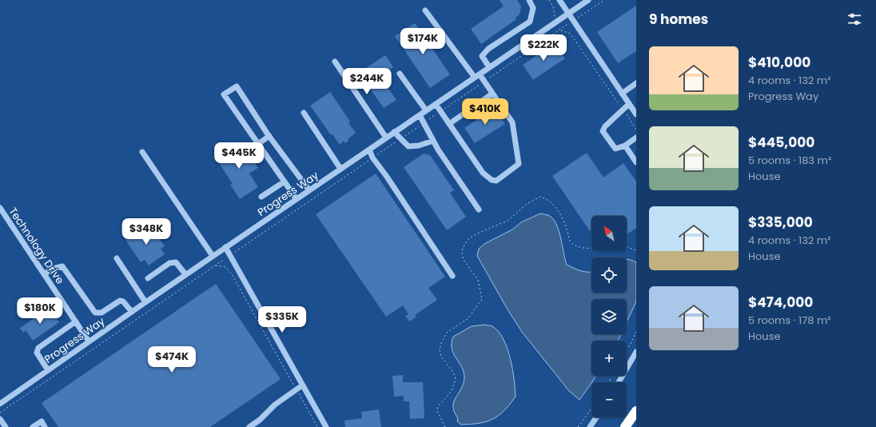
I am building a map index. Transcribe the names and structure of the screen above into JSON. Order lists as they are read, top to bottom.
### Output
{
  "streets": {
    "street": ["Progress Way", "Technology Drive"]
  },
  "crossings": [
    ["Progress Way", "Technology Drive"]
  ],
  "north": "top left",
  "page": {
    "heading": "9 homes",
    "price": [
      "$174K",
      "$222K",
      "$244K",
      "$410K",
      "$445K",
      "$348K",
      "$180K",
      "$335K",
      "$474K"
    ],
    "list": [
      {
        "name": "$410,000",
        "note": "4 rooms · 132 m² · Progress Way"
      },
      {
        "name": "$445,000",
        "note": "5 rooms · 183 m² · House"
      },
      {
        "name": "$335,000",
        "note": "4 rooms · 132 m² · House"
      },
      {
        "name": "$474,000",
        "note": "5 rooms · 178 m² · House"
      }
    ],
    "map_buttons": ["+", "−"]
  }
}
